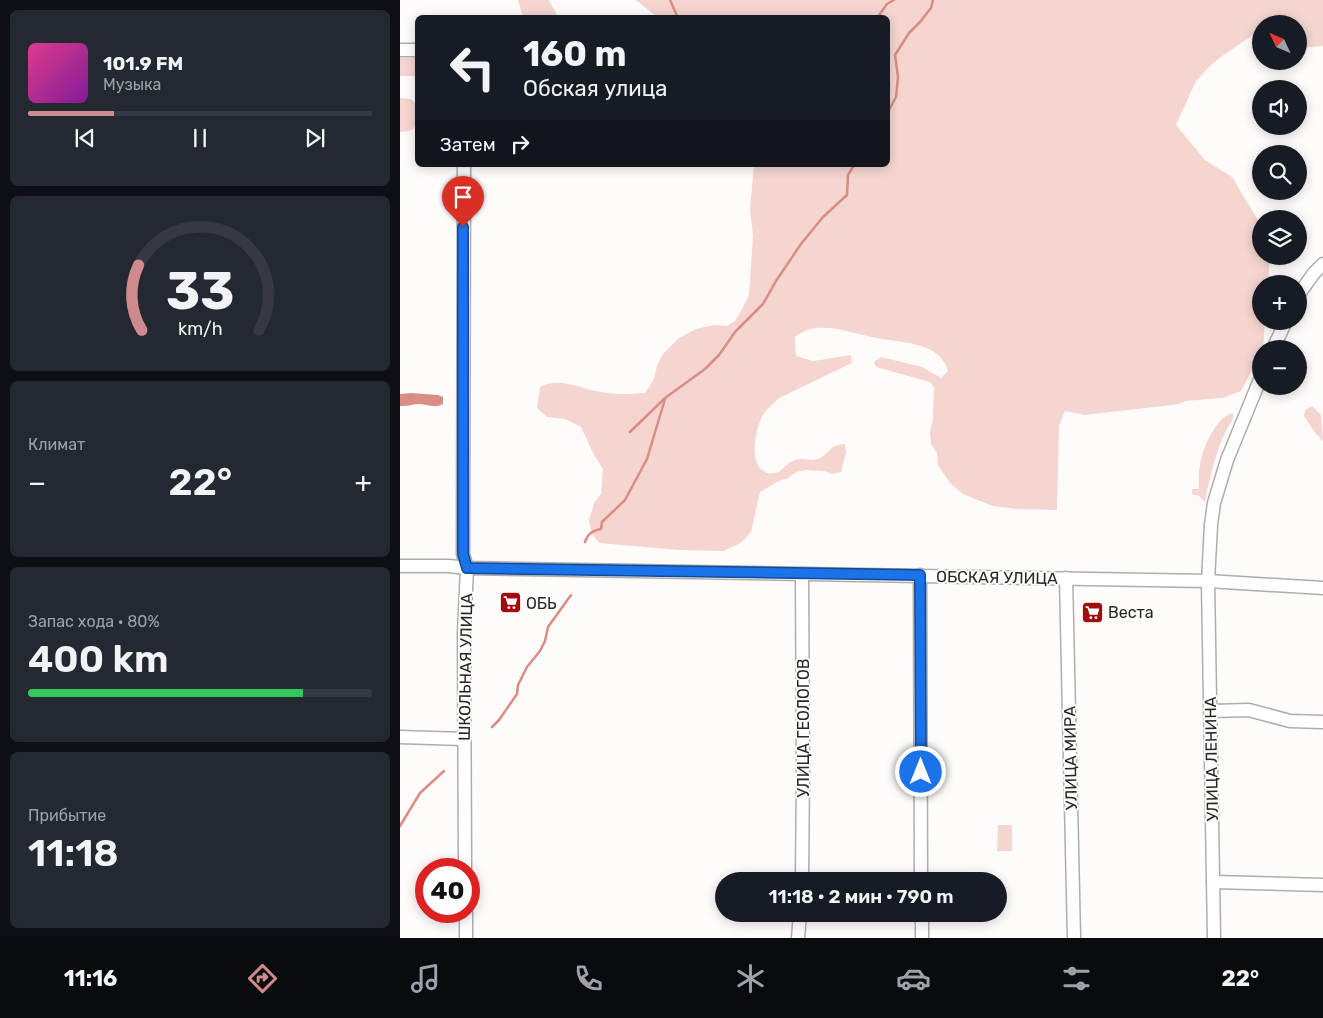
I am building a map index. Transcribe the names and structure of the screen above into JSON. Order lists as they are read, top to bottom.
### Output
{
  "streets": {
    "street": [
      "ОБСКАЯ УЛИЦА",
      "ШКОЛЬНАЯ УЛИЦА",
      "УЛИЦА ГЕОЛОГОВ",
      "УЛИЦА МИРА",
      "УЛИЦА ЛЕНИНА"
    ]
  },
  "crossings": [
    ["ОБСКАЯ УЛИЦА", "ШКОЛЬНАЯ УЛИЦА"],
    ["ОБСКАЯ УЛИЦА", "УЛИЦА ГЕОЛОГОВ"],
    ["ОБСКАЯ УЛИЦА", "УЛИЦА МИРА"],
    ["ОБСКАЯ УЛИЦА", "УЛИЦА ЛЕНИНА"]
  ],
  "places": {
    "supermarket": ["ОБЬ", "Веста"]
  },
  "north": "top left",
  "page": {
    "map_buttons": ["+", "−"],
    "turn": ["160 m", "Обская улица"],
    "song": ["101.9 FM", "Музыка"],
    "then": "Затем",
    "tile": [
      "Климат",
      ["Запас хода · 80%", "400 km"],
      ["Прибытие", "11:18"]
    ],
    "heat": ["−", "22°", "+"],
    "limit": "40",
    "trip": "11:18 · 2 мин · 790 m",
    "tabs": ["11:16", "22°"],
    "gauge": ["33", "km/h"]
  }
}
